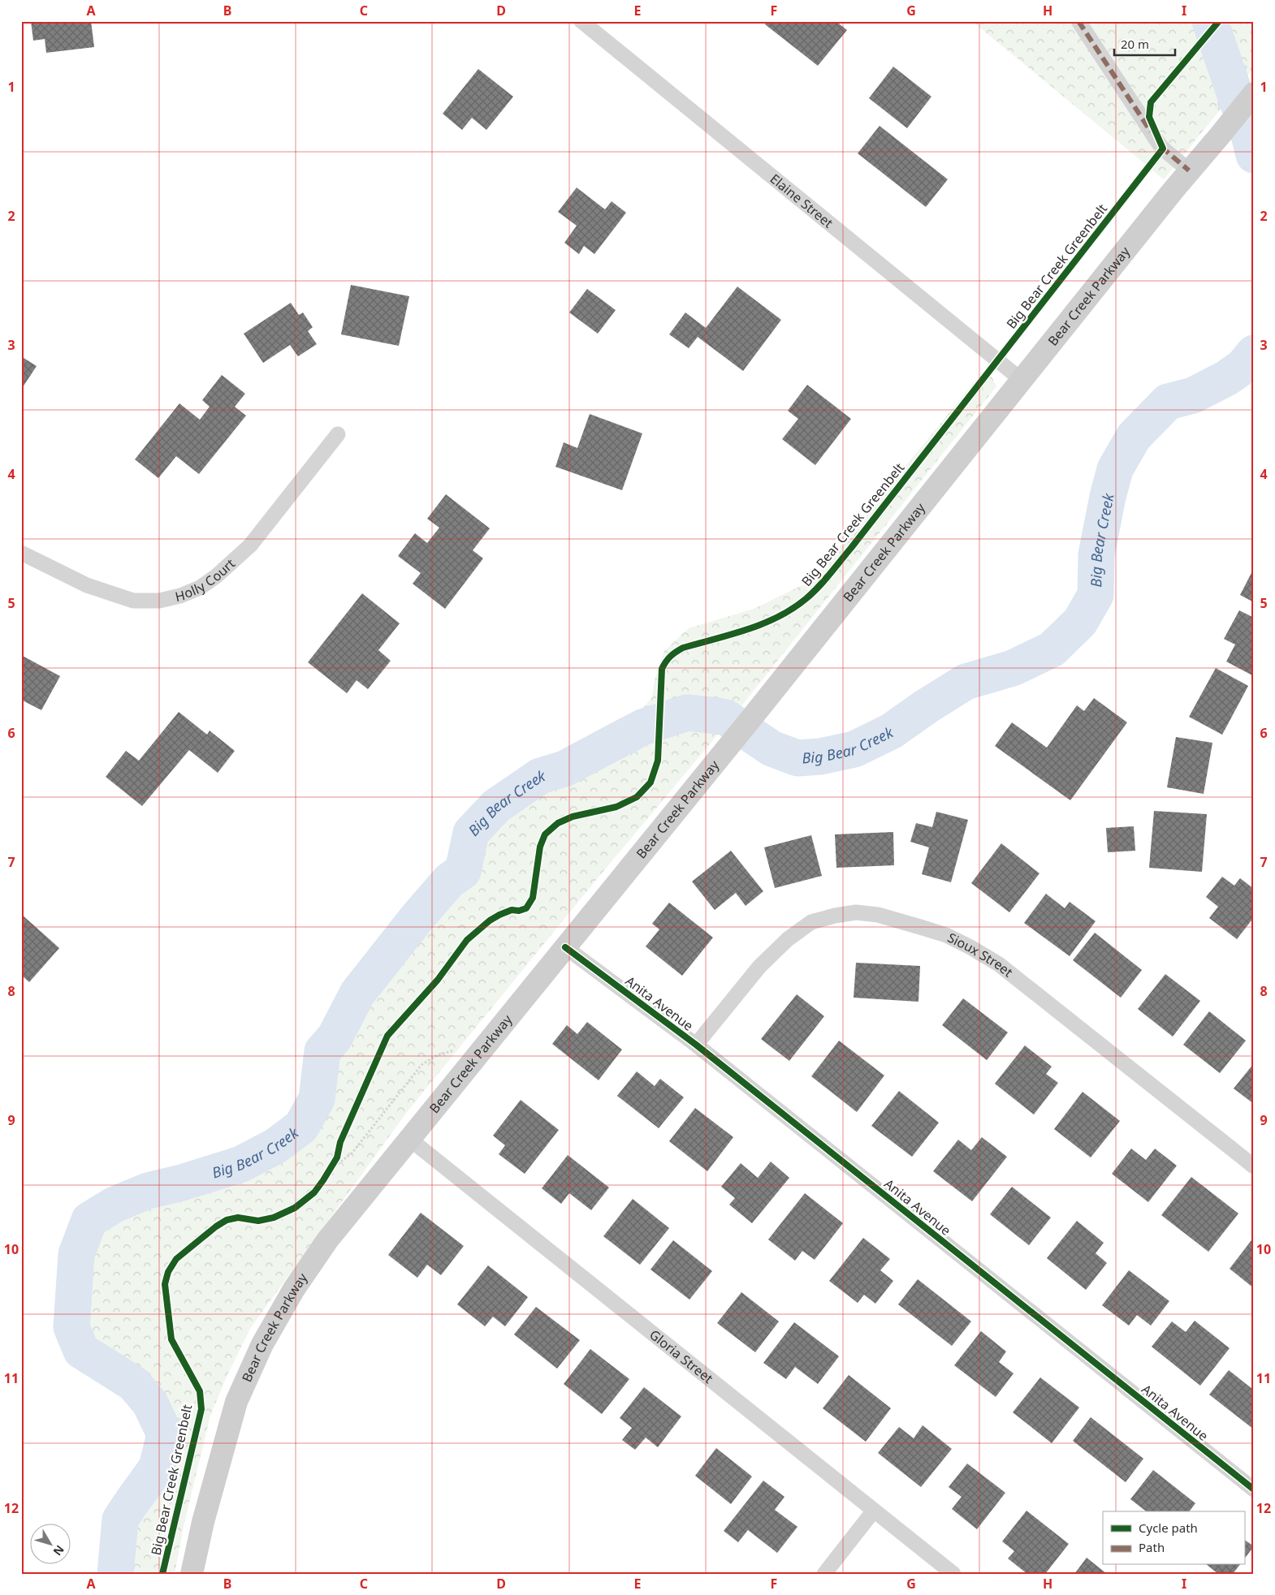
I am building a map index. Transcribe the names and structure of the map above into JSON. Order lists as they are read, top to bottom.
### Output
{
  "streets": {
    "main road": ["Bear Creek Parkway"],
    "street": [
      "Elaine Street",
      "Holly Court",
      "Sioux Street",
      "Anita Avenue",
      "Gloria Street"
    ],
    "cycle path": ["Big Bear Creek Greenbelt"]
  },
  "crossings": [
    ["Elaine Street", "Bear Creek Parkway"],
    ["Bear Creek Parkway", "Anita Avenue"],
    ["Bear Creek Parkway", "Gloria Street"],
    ["Sioux Street", "Anita Avenue"]
  ],
  "water": ["Big Bear Creek"],
  "legend": ["Cycle path", "Path"],
  "scale_bar": "20 m",
  "north": "bottom right",
  "grid": {
    "columns": [
      "A",
      "B",
      "C",
      "D",
      "E",
      "F",
      "G",
      "H",
      "I"
    ],
    "rows": [
      "1",
      "2",
      "3",
      "4",
      "5",
      "6",
      "7",
      "8",
      "9",
      "10",
      "11",
      "12"
    ]
  }
}
